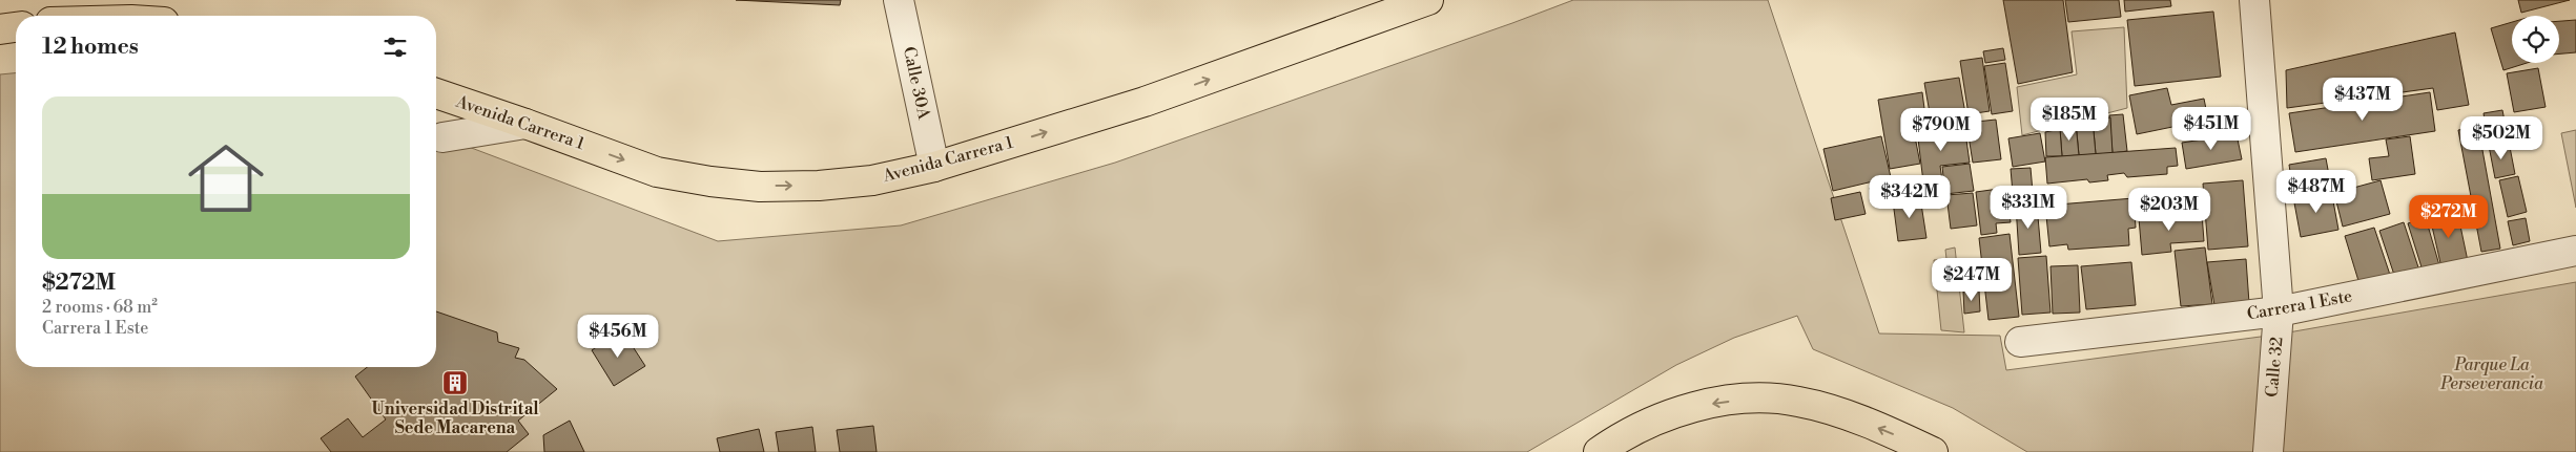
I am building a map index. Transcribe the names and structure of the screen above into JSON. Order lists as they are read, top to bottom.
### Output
{
  "streets": {
    "main road": ["Avenida Carrera 1"],
    "street": ["Calle 30A", "Carrera 1 Este", "Calle 32"]
  },
  "crossings": [
    ["Calle 30A", "Avenida Carrera 1"],
    ["Carrera 1 Este", "Calle 32"]
  ],
  "one_way": ["Avenida Carrera 1"],
  "parks": ["Parque La Perseverancia"],
  "places": {
    "building": ["Universidad Distrital Sede Macarena"]
  },
  "page": {
    "heading": "12 homes",
    "price": [
      "$437M",
      "$185M",
      "$451M",
      "$790M",
      "$502M",
      "$487M",
      "$342M",
      "$331M",
      "$203M",
      "$272M",
      "$247M",
      "$456M"
    ],
    "list": [
      {
        "name": "$272M",
        "note": "2 rooms · 68 m² · Carrera 1 Este"
      }
    ]
  }
}
